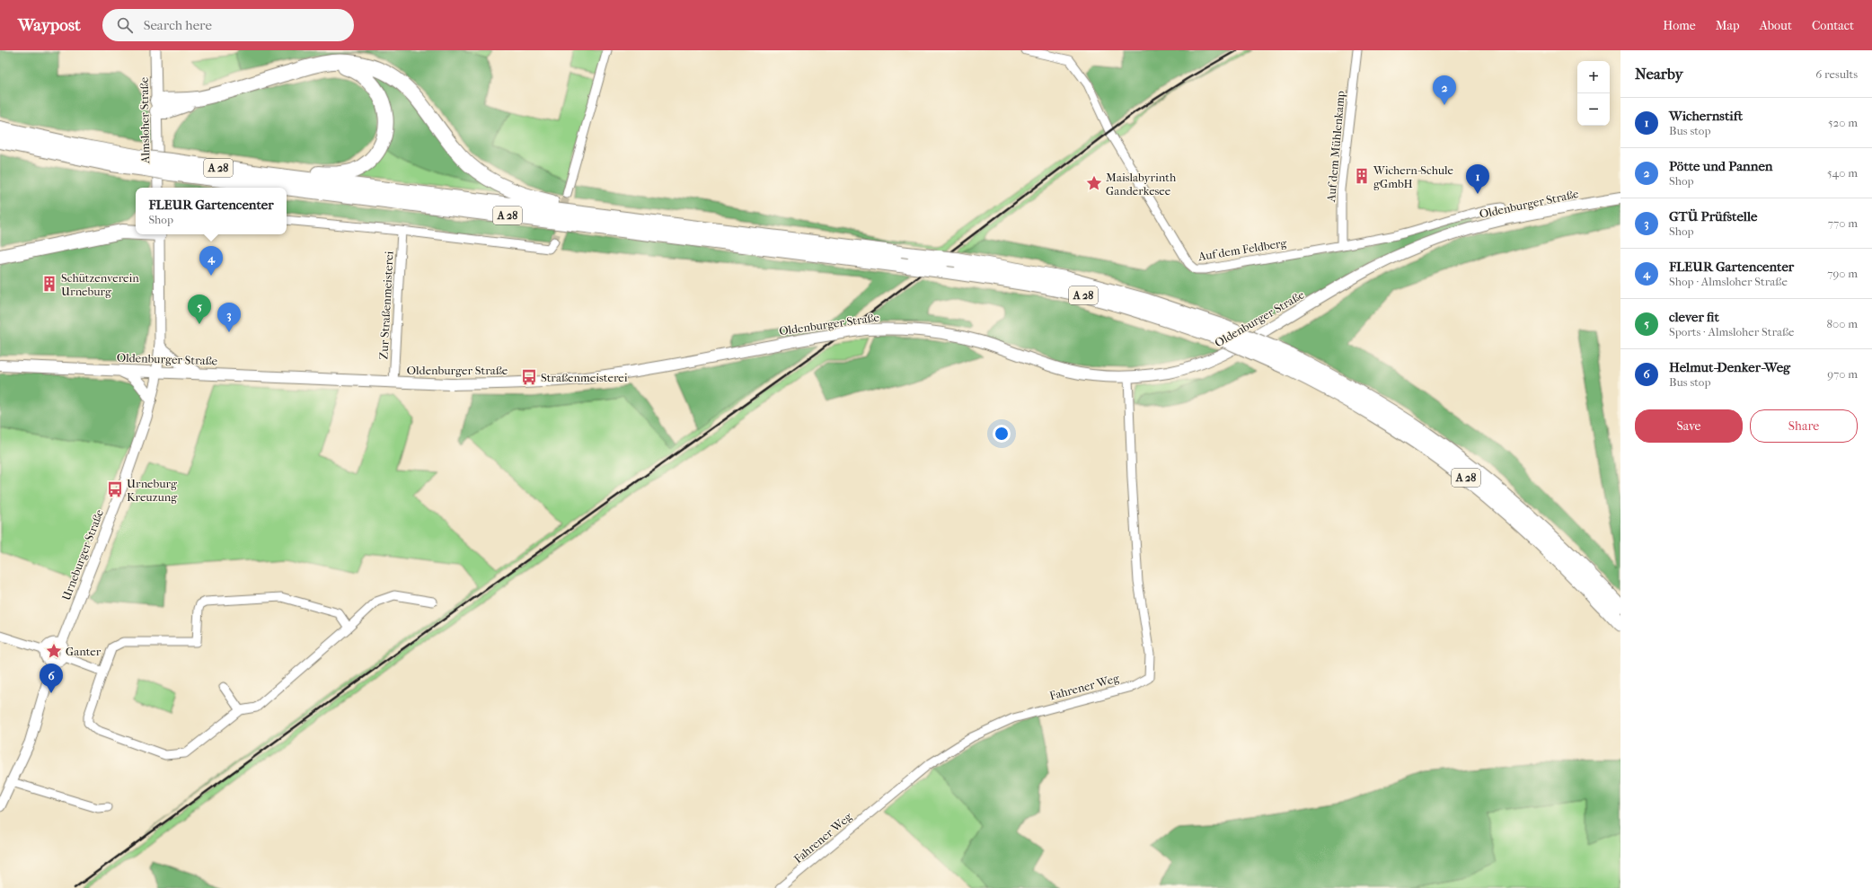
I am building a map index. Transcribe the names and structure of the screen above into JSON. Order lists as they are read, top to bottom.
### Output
{
  "streets": {
    "highway": ["A 28"],
    "main road": ["Oldenburger Straße"],
    "street": [
      "Almsloher Straße",
      "Auf dem Mühlenkamp",
      "Auf dem Feldberg",
      "Zur Straßenmeisterei",
      "Urneburger Straße",
      "Fahrener Weg"
    ]
  },
  "crossings": [
    ["Auf dem Mühlenkamp", "Auf dem Feldberg"],
    ["Oldenburger Straße", "Auf dem Feldberg"],
    ["Oldenburger Straße", "Zur Straßenmeisterei"],
    ["Oldenburger Straße", "Urneburger Straße"],
    ["Oldenburger Straße", "Fahrener Weg"]
  ],
  "places": {
    "building": ["Wichern-Schule gGmbH", "Schützenverein Urneburg"],
    "place": ["Maislabyrinth Ganderkesee", "Ganter"],
    "bus stop": ["Straßenmeisterei", "Urneburg Kreuzung"]
  },
  "page": {
    "header": "Waypost",
    "search": "Search here",
    "nav": [
      "Home",
      "Map",
      "About",
      "Contact"
    ],
    "heading": ["Nearby", "6 results"],
    "map_buttons": ["+", "−"],
    "pins": [
      "2",
      "1",
      "4",
      "5",
      "3",
      "6"
    ],
    "list": [
      {
        "mark": "1",
        "name": "Wichernstift",
        "note": "Bus stop",
        "value": "520 m"
      },
      {
        "mark": "2",
        "name": "Pötte und Pannen",
        "note": "Shop",
        "value": "540 m"
      },
      {
        "mark": "3",
        "name": "GTÜ Prüfstelle",
        "note": "Shop",
        "value": "770 m"
      },
      {
        "mark": "4",
        "name": "FLEUR Gartencenter",
        "note": "Shop · Almsloher Straße",
        "value": "790 m"
      },
      {
        "mark": "5",
        "name": "clever fit",
        "note": "Sports · Almsloher Straße",
        "value": "800 m"
      },
      {
        "mark": "6",
        "name": "Helmut-Denker-Weg",
        "note": "Bus stop",
        "value": "970 m"
      }
    ],
    "popup": ["FLEUR Gartencenter", "Shop"],
    "buttons": ["Save", "Share"]
  }
}
